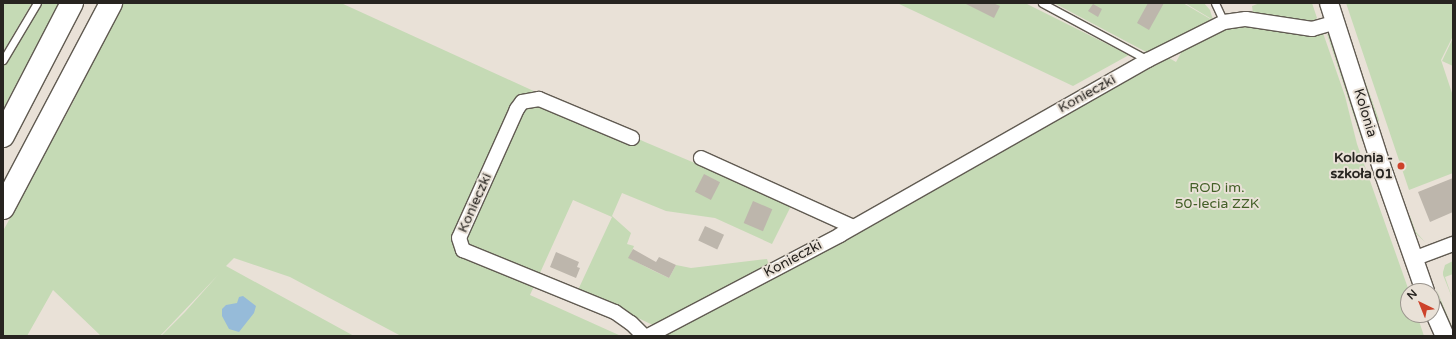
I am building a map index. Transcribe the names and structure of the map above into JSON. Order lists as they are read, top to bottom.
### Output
{
  "streets": {
    "street": ["Konieczki", "Kolonia"]
  },
  "crossings": [
    ["Konieczki", "Kolonia"]
  ],
  "parks": ["ROD im. 50-lecia ZZK"],
  "places": ["Kolonia - szkoła 01"],
  "north": "top left"
}
